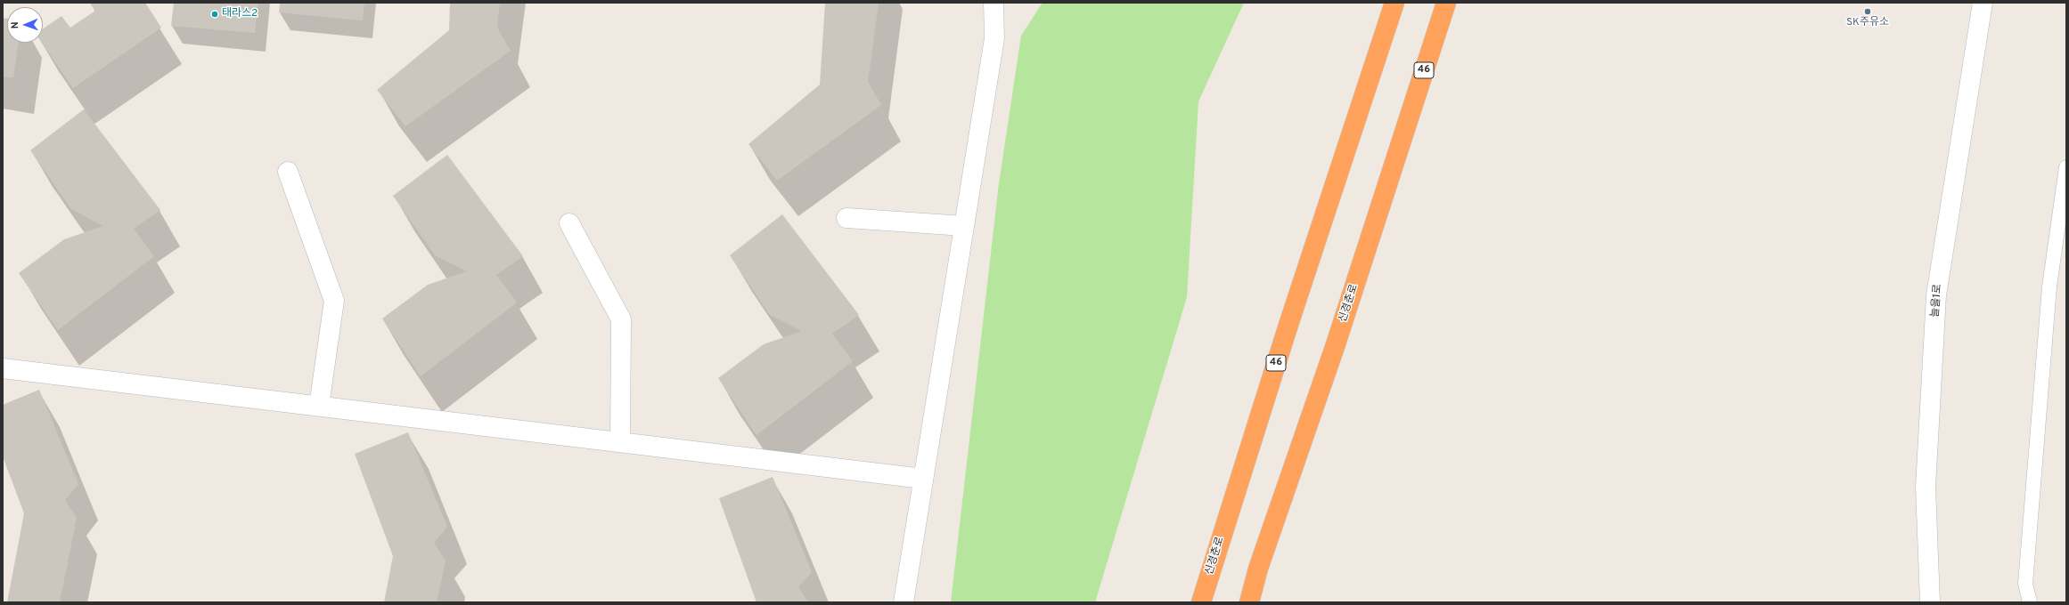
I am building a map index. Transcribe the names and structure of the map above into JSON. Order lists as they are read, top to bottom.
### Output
{
  "streets": {
    "highway": ["46", "신경춘로"],
    "street": ["늘을1로"]
  },
  "places": ["SK주유소", "태라스2"],
  "north": "left"
}
